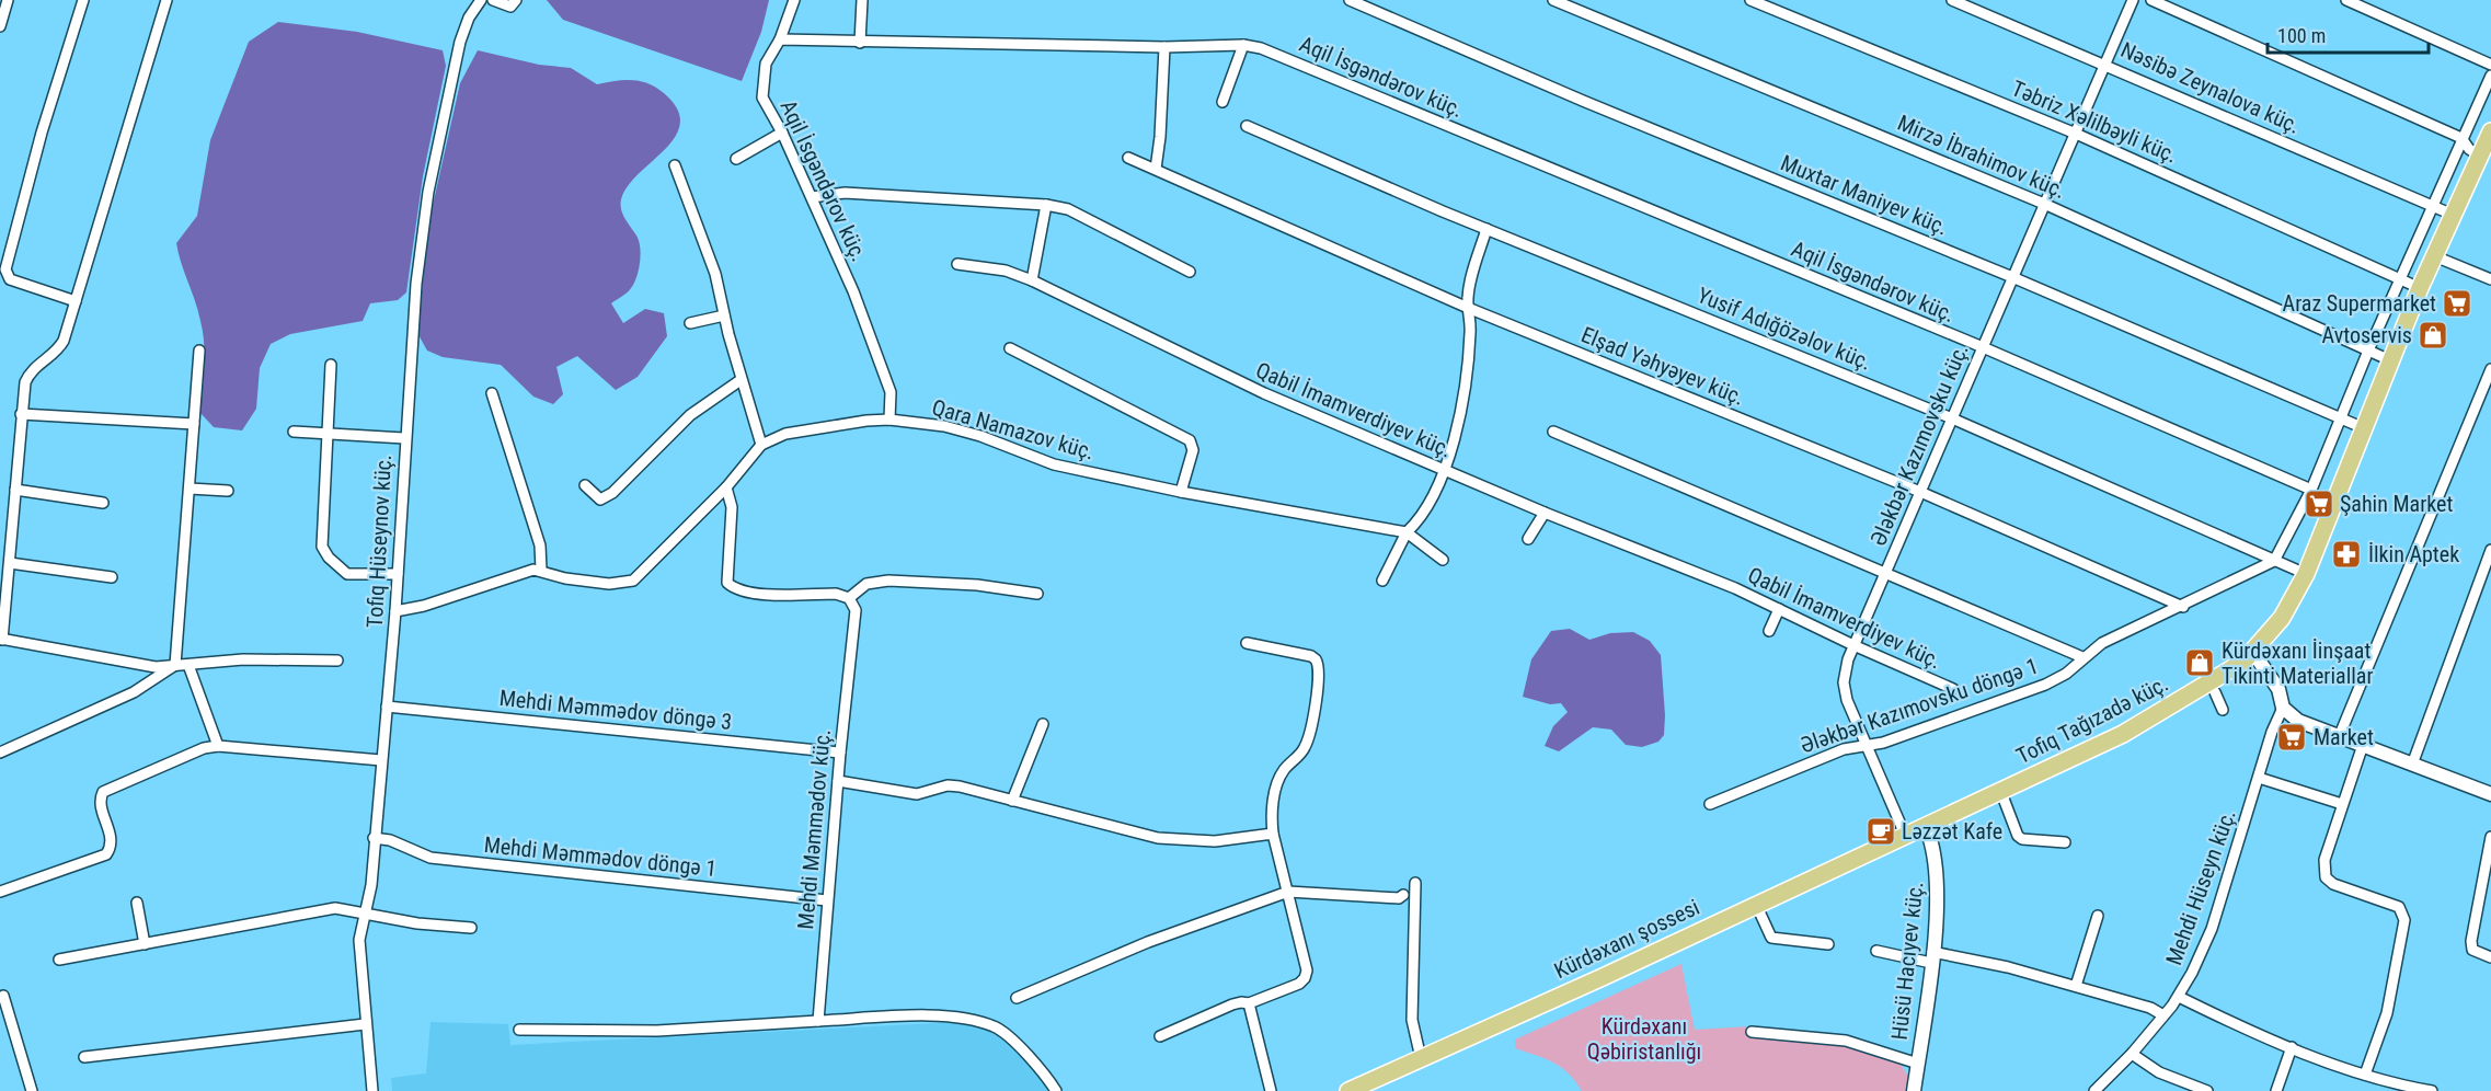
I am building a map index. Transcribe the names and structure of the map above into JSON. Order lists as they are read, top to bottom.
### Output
{
  "streets": {
    "main road": ["Tofiq Tağızadə küç.", "Kürdəxanı şossesi"],
    "street": [
      "Aqil İsgəndərov küç.",
      "Nəsibə Zeynalova küç.",
      "Təbriz Xəlilbəyli küç.",
      "Mirzə İbrahimov küç.",
      "Muxtar Maniyev küç.",
      "Yusif Adığözəlov küç.",
      "Elşad Yəhyəyev küç.",
      "Qabil İmamverdiyev küç.",
      "Qara Namazov küç.",
      "Ələkbər Kazımovsku küç.",
      "Tofiq Hüseynov küç.",
      "Ələkbər Kazımovsku döngə 1",
      "Mehdi Məmmədov döngə 3",
      "Mehdi Məmmədov küç.",
      "Mehdi Məmmədov döngə 1",
      "Mehdi Hüseyn küç.",
      "Hüsü Hacıyev küç."
    ]
  },
  "crossings": [
    ["Aqil İsgəndərov küç.", "Qara Namazov küç."],
    ["Aqil İsgəndərov küç.", "Ələkbər Kazımovsku küç."],
    ["Nəsibə Zeynalova küç.", "Ələkbər Kazımovsku küç."],
    ["Nəsibə Zeynalova küç.", "Tofiq Tağızadə küç."],
    ["Təbriz Xəlilbəyli küç.", "Ələkbər Kazımovsku küç."],
    ["Təbriz Xəlilbəyli küç.", "Tofiq Tağızadə küç."],
    ["Mirzə İbrahimov küç.", "Ələkbər Kazımovsku küç."],
    ["Mirzə İbrahimov küç.", "Tofiq Tağızadə küç."],
    ["Muxtar Maniyev küç.", "Ələkbər Kazımovsku küç."],
    ["Muxtar Maniyev küç.", "Tofiq Tağızadə küç."],
    ["Yusif Adığözəlov küç.", "Ələkbər Kazımovsku küç."],
    ["Yusif Adığözəlov küç.", "Ələkbər Kazımovsku döngə 1"],
    ["Yusif Adığözəlov küç.", "Tofiq Tağızadə küç."],
    ["Elşad Yəhyəyev küç.", "Ələkbər Kazımovsku küç."],
    ["Elşad Yəhyəyev küç.", "Ələkbər Kazımovsku döngə 1"],
    ["Qabil İmamverdiyev küç.", "Ələkbər Kazımovsku küç."],
    ["Ələkbər Kazımovsku küç.", "Ələkbər Kazımovsku döngə 1"],
    ["Ələkbər Kazımovsku küç.", "Kürdəxanı şossesi"],
    ["Tofiq Hüseynov küç.", "Mehdi Məmmədov döngə 3"],
    ["Tofiq Hüseynov küç.", "Mehdi Məmmədov döngə 1"],
    ["Mehdi Məmmədov döngə 3", "Mehdi Məmmədov küç."],
    ["Tofiq Tağızadə küç.", "Kürdəxanı şossesi"],
    ["Tofiq Tağızadə küç.", "Hüsü Hacıyev küç."],
    ["Mehdi Məmmədov küç.", "Mehdi Məmmədov döngə 1"],
    ["Kürdəxanı şossesi", "Hüsü Hacıyev küç."]
  ],
  "parks": ["Kürdəxanı Qəbiristanlığı"],
  "places": {
    "supermarket": ["Araz Supermarket", "Şahin Market", "Market"],
    "shop": ["Avtoservis", "Kürdəxanı İinşaat Tikinti Materiallar"],
    "pharmacy": ["İlkin Aptek"],
    "cafe": ["Ləzzət Kafe"]
  },
  "scale_bar": "100 m"
}
